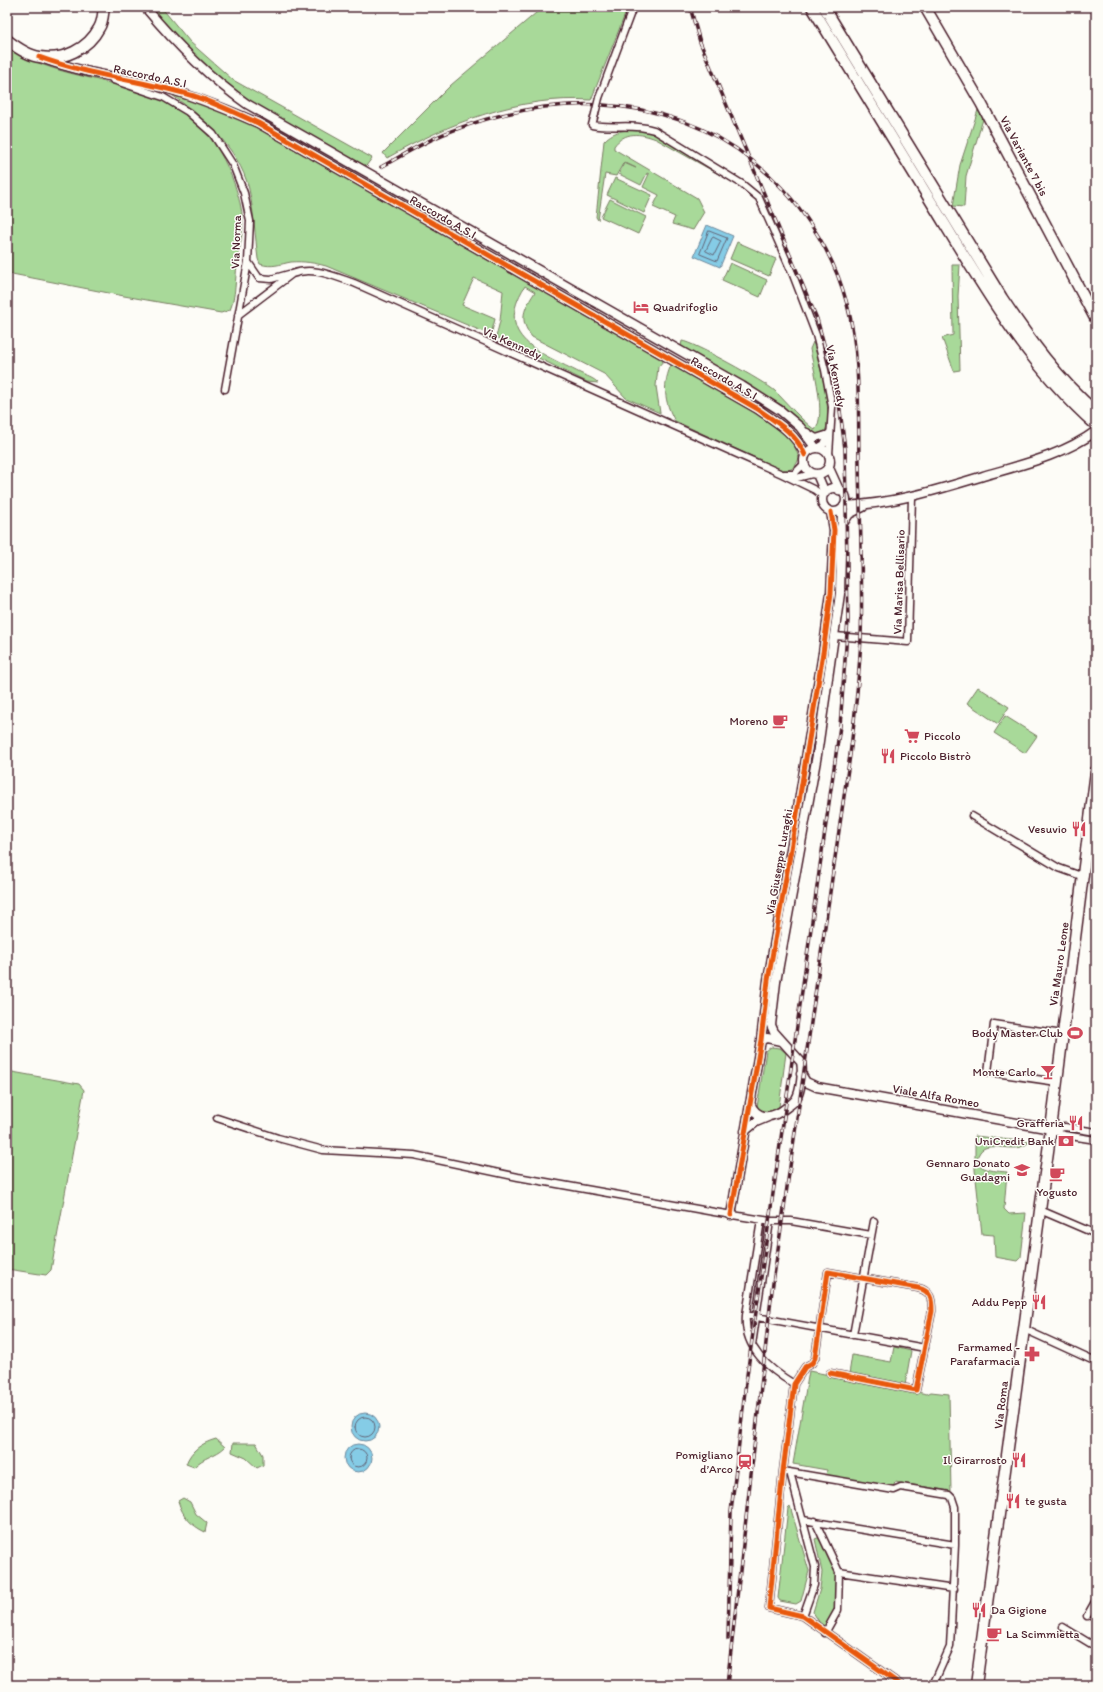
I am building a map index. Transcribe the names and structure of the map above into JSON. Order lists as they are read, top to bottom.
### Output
{
  "streets": {
    "main road": ["Via Variante 7 bis", "Via Mauro Leone", "Via Roma"],
    "street": [
      "Raccordo A.S.I",
      "Via Norma",
      "Via Kennedy",
      "Via Marisa Bellisario",
      "Via Giuseppe Luraghi",
      "Viale Alfa Romeo"
    ]
  },
  "crossings": [
    ["Raccordo A.S.I", "Via Norma"],
    ["Raccordo A.S.I", "Via Kennedy"],
    ["Via Norma", "Via Kennedy"],
    ["Via Kennedy", "Via Giuseppe Luraghi"],
    ["Via Marisa Bellisario", "Via Giuseppe Luraghi"],
    ["Via Mauro Leone", "Viale Alfa Romeo"],
    ["Via Mauro Leone", "Via Roma"],
    ["Viale Alfa Romeo", "Via Roma"]
  ],
  "places": {
    "hotel": ["Quadrifoglio"],
    "cafe": ["Moreno", "Yogusto", "La Scimmietta"],
    "supermarket": ["Piccolo"],
    "restaurant": [
      "Piccolo Bistrò",
      "Vesuvio",
      "Grafferia",
      "Addu Pepp",
      "Il Girarrosto",
      "te gusta",
      "Da Gigione"
    ],
    "sports": ["Body Master Club"],
    "bar": ["Monte Carlo"],
    "bank": ["UniCredit Bank"],
    "school or university": ["Gennaro Donato Guadagni"],
    "pharmacy": ["Farmamed - Parafarmacia"],
    "station": ["Pomigliano d’Arco"]
  }
}
